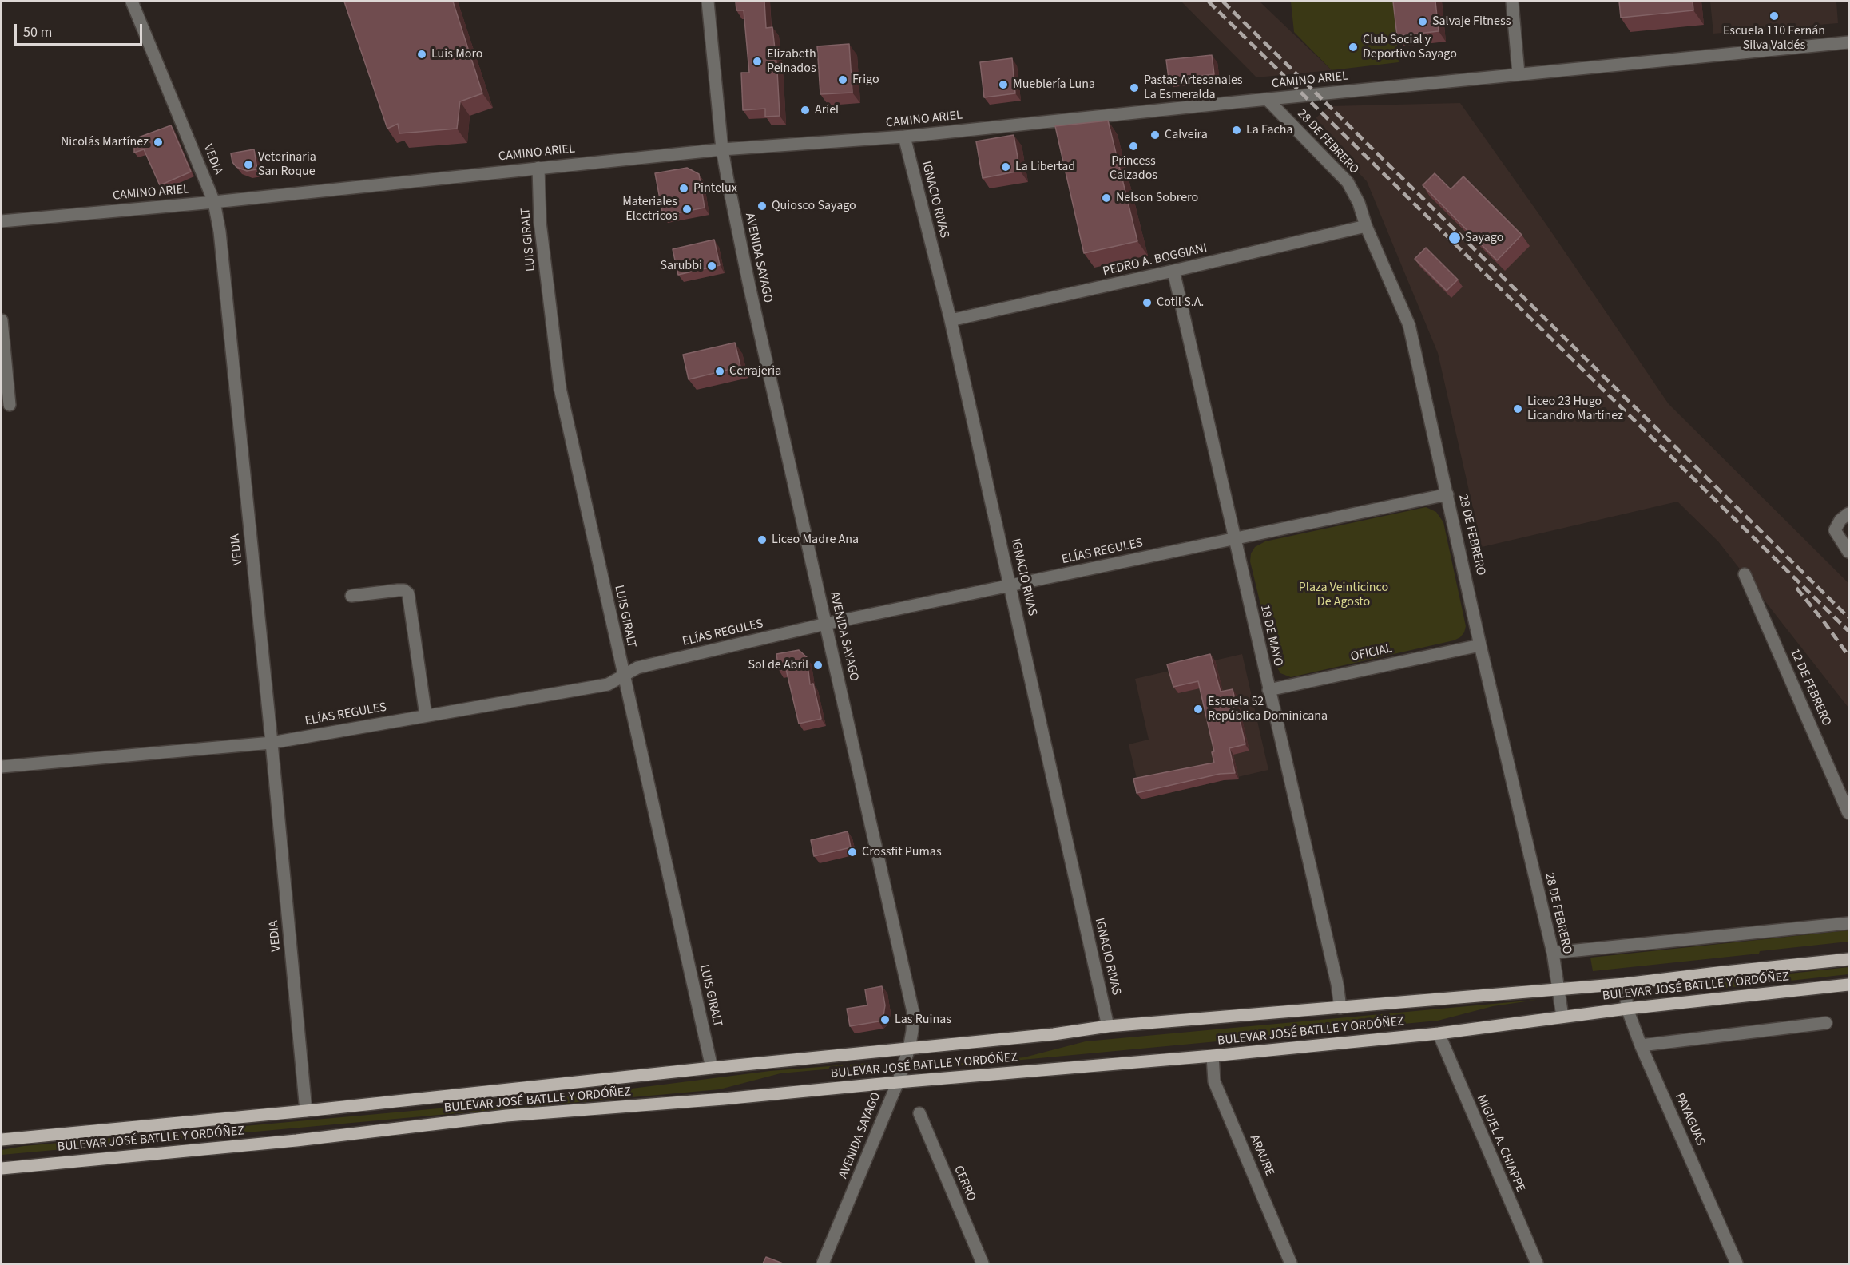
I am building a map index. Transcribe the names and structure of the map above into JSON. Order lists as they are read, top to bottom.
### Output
{
  "streets": {
    "main road": ["BULEVAR JOSÉ BATLLE Y ORDÓÑEZ"],
    "street": [
      "CAMINO ARIEL",
      "28 DE FEBRERO",
      "VEDIA",
      "IGNACIO RIVAS",
      "LUIS GIRALT",
      "AVENIDA SAYAGO",
      "PEDRO A. BOGGIANI",
      "ELÍAS REGULES",
      "18 DE MAYO",
      "OFICIAL",
      "12 DE FEBRERO",
      "PAYAGUAS",
      "MIGUEL A. CHIAPPE",
      "ARAURE",
      "CERRO"
    ]
  },
  "crossings": [
    ["CAMINO ARIEL", "28 DE FEBRERO"],
    ["CAMINO ARIEL", "VEDIA"],
    ["CAMINO ARIEL", "IGNACIO RIVAS"],
    ["CAMINO ARIEL", "LUIS GIRALT"],
    ["CAMINO ARIEL", "AVENIDA SAYAGO"],
    ["28 DE FEBRERO", "PEDRO A. BOGGIANI"],
    ["28 DE FEBRERO", "ELÍAS REGULES"],
    ["28 DE FEBRERO", "OFICIAL"],
    ["28 DE FEBRERO", "BULEVAR JOSÉ BATLLE Y ORDÓÑEZ"],
    ["VEDIA", "ELÍAS REGULES"],
    ["VEDIA", "BULEVAR JOSÉ BATLLE Y ORDÓÑEZ"],
    ["IGNACIO RIVAS", "PEDRO A. BOGGIANI"],
    ["IGNACIO RIVAS", "ELÍAS REGULES"],
    ["IGNACIO RIVAS", "BULEVAR JOSÉ BATLLE Y ORDÓÑEZ"],
    ["LUIS GIRALT", "ELÍAS REGULES"],
    ["LUIS GIRALT", "BULEVAR JOSÉ BATLLE Y ORDÓÑEZ"],
    ["AVENIDA SAYAGO", "ELÍAS REGULES"],
    ["AVENIDA SAYAGO", "BULEVAR JOSÉ BATLLE Y ORDÓÑEZ"],
    ["PEDRO A. BOGGIANI", "18 DE MAYO"],
    ["ELÍAS REGULES", "18 DE MAYO"],
    ["18 DE MAYO", "OFICIAL"],
    ["18 DE MAYO", "BULEVAR JOSÉ BATLLE Y ORDÓÑEZ"],
    ["BULEVAR JOSÉ BATLLE Y ORDÓÑEZ", "PAYAGUAS"],
    ["BULEVAR JOSÉ BATLLE Y ORDÓÑEZ", "MIGUEL A. CHIAPPE"],
    ["BULEVAR JOSÉ BATLLE Y ORDÓÑEZ", "ARAURE"]
  ],
  "parks": ["Plaza Veinticinco De Agosto"],
  "places": [
    "Escuela 110 Fernán Silva Valdés",
    "Salvaje Fitness",
    "Club Social y Deportivo Sayago",
    "Luis Moro",
    "Elizabeth Peinados",
    "Frigo",
    "Mueblería Luna",
    "Pastas Artesanales La Esmeralda",
    "Ariel",
    "La Facha",
    "Calveira",
    "Nicolás Martínez",
    "Princess Calzados",
    "Veterinaria San Roque",
    "La Libertad",
    "Pintelux",
    "Nelson Sobrero",
    "Quiosco Sayago",
    "Materiales Electricos",
    "Sayago",
    "Sarubbi",
    "Cotil S.A.",
    "Cerrajeria",
    "Liceo 23 Hugo Licandro Martínez",
    "Liceo Madre Ana",
    "Sol de Abril",
    "Escuela 52 República Dominicana",
    "Crossfit Pumas",
    "Las Ruinas"
  ],
  "scale_bar": "50 m"
}
